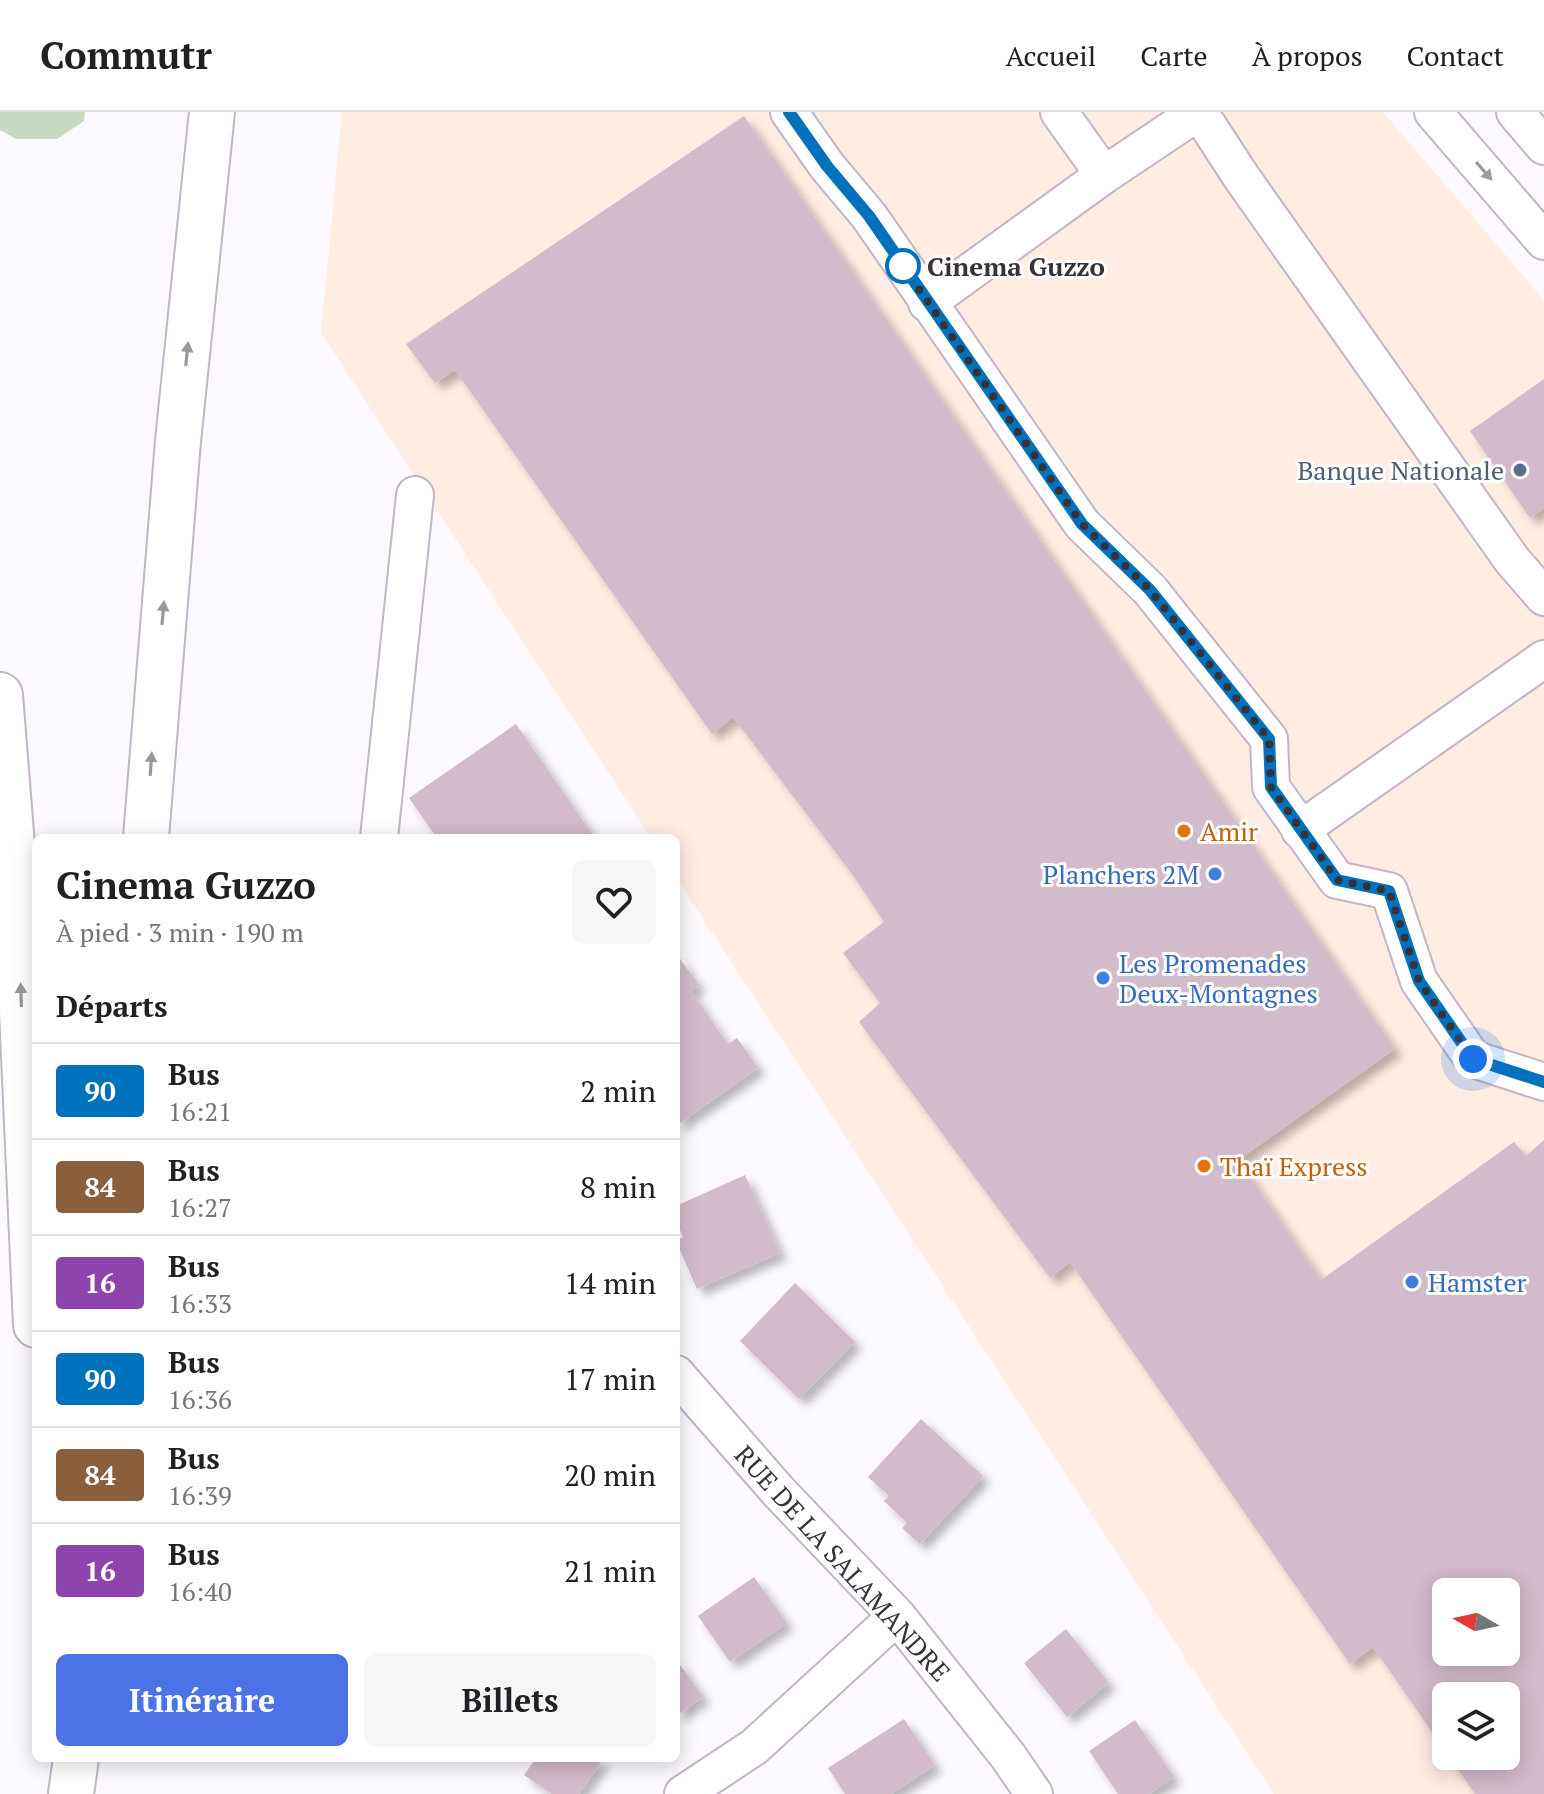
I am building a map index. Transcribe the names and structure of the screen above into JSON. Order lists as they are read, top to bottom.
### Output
{
  "streets": {
    "street": ["RUE DE LA SALAMANDRE"]
  },
  "places": [
    "Cinema Guzzo",
    "Banque Nationale",
    "Amir",
    "Planchers 2M",
    "Les Promenades Deux-Montagnes",
    "Thaï Express",
    "Hamster"
  ],
  "lines": ["bus line 90"],
  "north": "left",
  "page": {
    "header": "Commutr",
    "nav": [
      "Accueil",
      "Carte",
      "À propos",
      "Contact"
    ],
    "heading": [
      ["Cinema Guzzo", "À pied · 3 min · 190 m"],
      "Départs"
    ],
    "list": [
      {
        "mark": "90",
        "name": "Bus",
        "note": "16:21",
        "value": "2 min"
      },
      {
        "mark": "84",
        "name": "Bus",
        "note": "16:27",
        "value": "8 min"
      },
      {
        "mark": "16",
        "name": "Bus",
        "note": "16:33",
        "value": "14 min"
      },
      {
        "mark": "90",
        "name": "Bus",
        "note": "16:36",
        "value": "17 min"
      },
      {
        "mark": "84",
        "name": "Bus",
        "note": "16:39",
        "value": "20 min"
      },
      {
        "mark": "16",
        "name": "Bus",
        "note": "16:40",
        "value": "21 min"
      }
    ],
    "buttons": ["Itinéraire", "Billets"]
  }
}
